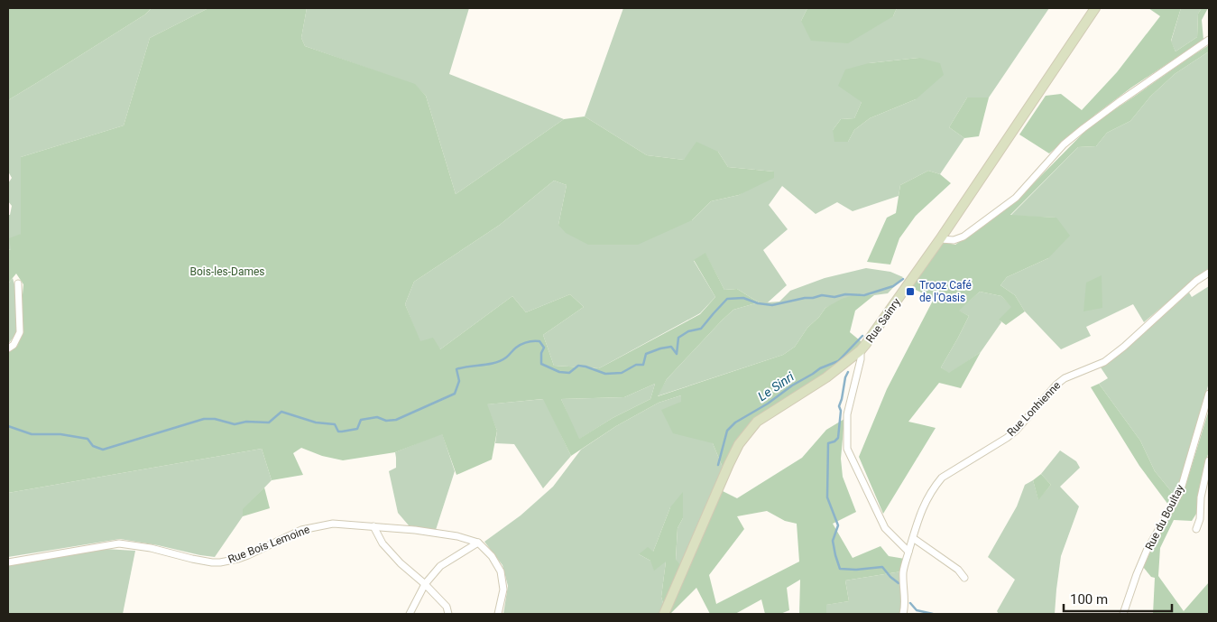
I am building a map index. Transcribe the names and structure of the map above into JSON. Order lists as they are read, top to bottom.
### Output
{
  "streets": {
    "street": [
      "Rue Sainry",
      "Rue Lonhienne",
      "Rue du Boultay",
      "Rue Bois Lemoine"
    ]
  },
  "water": ["Le Sinri"],
  "parks": ["Bois-les-Dames"],
  "places": {
    "transit": ["Trooz Café de l'Oasis"]
  },
  "scale_bar": "100 m"
}
